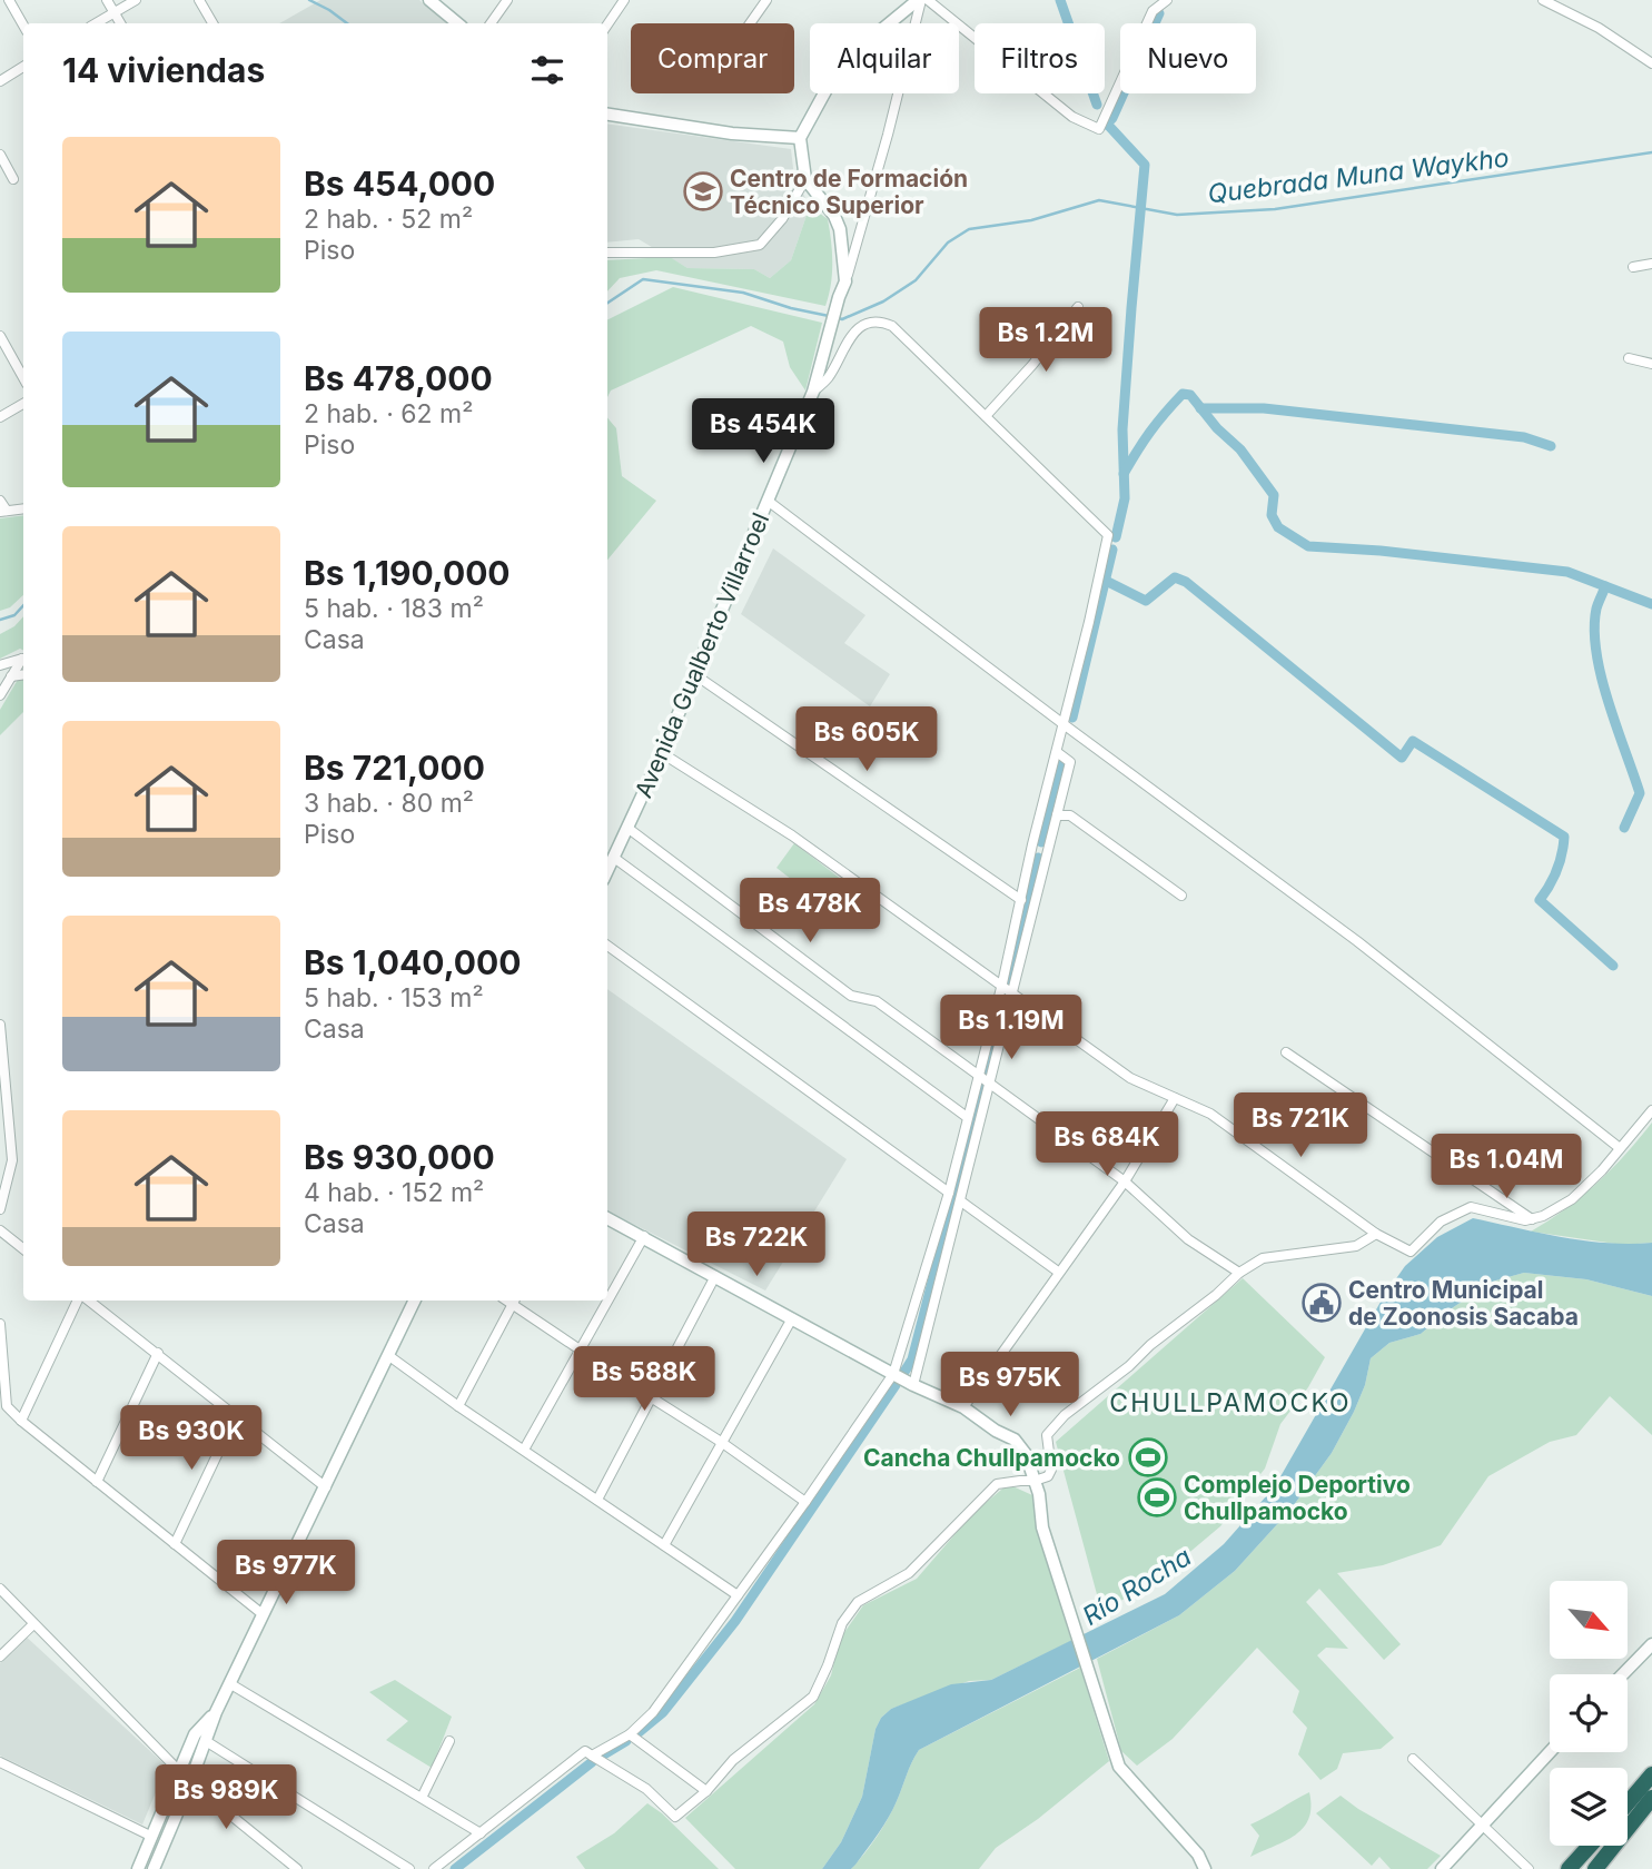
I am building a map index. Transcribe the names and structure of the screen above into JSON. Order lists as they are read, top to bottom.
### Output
{
  "streets": {
    "main road": ["Avenida Gualberto Villarroel"]
  },
  "districts": ["CHULLPAMOCKO"],
  "water": ["Quebrada Muna Waykho", "Río Rocha"],
  "places": {
    "school or university": ["Centro de Formación Técnico Superior"],
    "public building": ["Centro Municipal de Zoonosis Sacaba"],
    "sports": ["Cancha Chullpamocko", "Complejo Deportivo Chullpamocko"]
  },
  "north": "bottom right",
  "page": {
    "chip": [
      "Comprar",
      "Alquilar",
      "Filtros",
      "Nuevo"
    ],
    "heading": "14 viviendas",
    "list": [
      {
        "name": "Bs 454,000",
        "note": "2 hab. · 52 m² · Piso"
      },
      {
        "name": "Bs 478,000",
        "note": "2 hab. · 62 m² · Piso"
      },
      {
        "name": "Bs 1,190,000",
        "note": "5 hab. · 183 m² · Casa"
      },
      {
        "name": "Bs 721,000",
        "note": "3 hab. · 80 m² · Piso"
      },
      {
        "name": "Bs 1,040,000",
        "note": "5 hab. · 153 m² · Casa"
      },
      {
        "name": "Bs 930,000",
        "note": "4 hab. · 152 m² · Casa"
      }
    ],
    "price": [
      "Bs 1.2M",
      "Bs 454K",
      "Bs 605K",
      "Bs 478K",
      "Bs 1.19M",
      "Bs 721K",
      "Bs 684K",
      "Bs 1.04M",
      "Bs 722K",
      "Bs 588K",
      "Bs 975K",
      "Bs 930K",
      "Bs 977K",
      "Bs 989K"
    ]
  }
}
